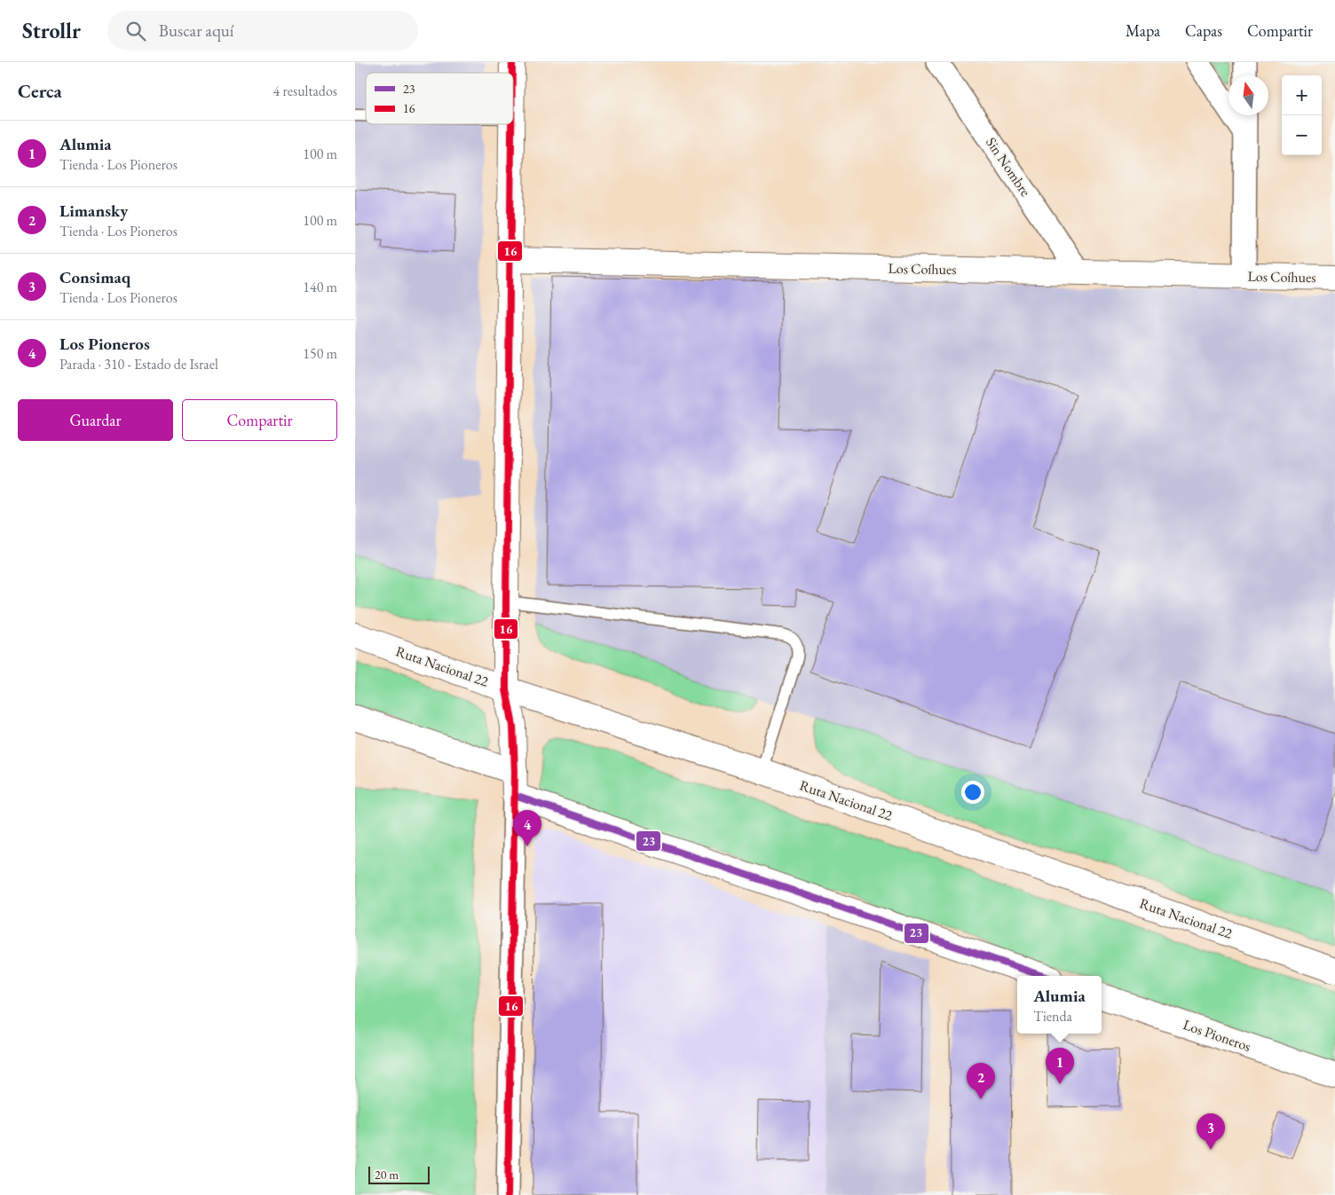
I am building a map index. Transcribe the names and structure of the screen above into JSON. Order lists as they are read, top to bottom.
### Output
{
  "streets": {
    "main road": ["Los Coíhues", "Ruta Nacional 22", "Los Pioneros"],
    "street": ["Sin Nombre"]
  },
  "crossings": [
    ["Sin Nombre", "Los Coíhues"]
  ],
  "lines": ["transit line 16", "transit line 23"],
  "legend": ["23", "16"],
  "scale_bar": "20 m",
  "north": "top",
  "page": {
    "header": "Strollr",
    "search": "Buscar aquí",
    "nav": ["Mapa", "Capas", "Compartir"],
    "heading": ["Cerca", "4 resultados"],
    "map_buttons": ["+", "−"],
    "list": [
      {
        "mark": "1",
        "name": "Alumia",
        "note": "Tienda · Los Pioneros",
        "value": "100 m"
      },
      {
        "mark": "2",
        "name": "Limansky",
        "note": "Tienda · Los Pioneros",
        "value": "100 m"
      },
      {
        "mark": "3",
        "name": "Consimaq",
        "note": "Tienda · Los Pioneros",
        "value": "140 m"
      },
      {
        "mark": "4",
        "name": "Los Pioneros",
        "note": "Parada · 310 - Estado de Israel",
        "value": "150 m"
      }
    ],
    "buttons": ["Guardar", "Compartir"],
    "pins": [
      "4",
      "1",
      "2",
      "3"
    ],
    "popup": ["Alumia", "Tienda"],
    "scale": "20 m"
  }
}
